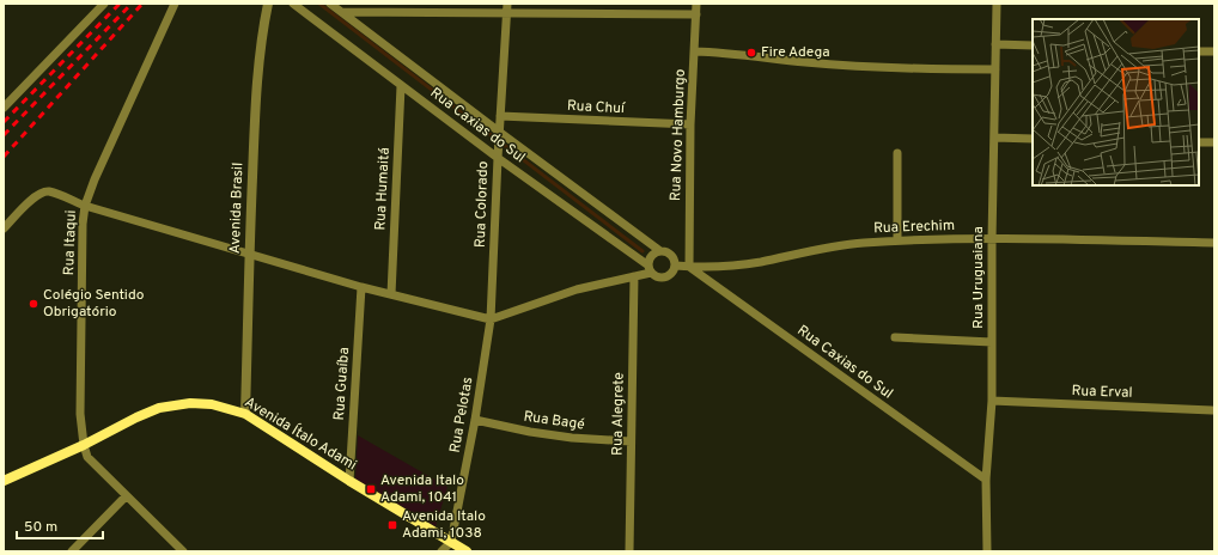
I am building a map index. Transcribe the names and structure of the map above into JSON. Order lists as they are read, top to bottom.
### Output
{
  "streets": {
    "main road": ["Avenida Ítalo Adami"],
    "street": [
      "Rua Chuí",
      "Rua Caxias do Sul",
      "Rua Novo Hamburgo",
      "Rua Humaitá",
      "Rua Colorado",
      "Avenida Brasil",
      "Rua Erechim",
      "Rua Itaqui",
      "Rua Uruguaiana",
      "Rua Guaíba",
      "Rua Erval",
      "Rua Alegrete",
      "Rua Pelotas",
      "Rua Bagé"
    ]
  },
  "crossings": [
    ["Rua Chuí", "Rua Novo Hamburgo"],
    ["Rua Chuí", "Rua Colorado"],
    ["Rua Caxias do Sul", "Rua Novo Hamburgo"],
    ["Rua Caxias do Sul", "Rua Humaitá"],
    ["Rua Caxias do Sul", "Rua Colorado"],
    ["Rua Caxias do Sul", "Rua Erechim"],
    ["Rua Caxias do Sul", "Rua Uruguaiana"],
    ["Rua Novo Hamburgo", "Rua Erechim"],
    ["Rua Colorado", "Rua Pelotas"],
    ["Avenida Brasil", "Avenida Ítalo Adami"],
    ["Rua Erechim", "Rua Uruguaiana"],
    ["Rua Itaqui", "Avenida Ítalo Adami"],
    ["Rua Uruguaiana", "Rua Erval"],
    ["Rua Guaíba", "Avenida Ítalo Adami"],
    ["Rua Alegrete", "Rua Bagé"],
    ["Rua Pelotas", "Rua Bagé"],
    ["Rua Pelotas", "Avenida Ítalo Adami"]
  ],
  "places": {
    "other": ["Fire Adega", "Colégio Sentido Obrigatório"],
    "transit": ["Avenida Italo Adami, 1041", "Avenida Italo Adami, 1038"]
  },
  "scale_bar": "50 m"
}
